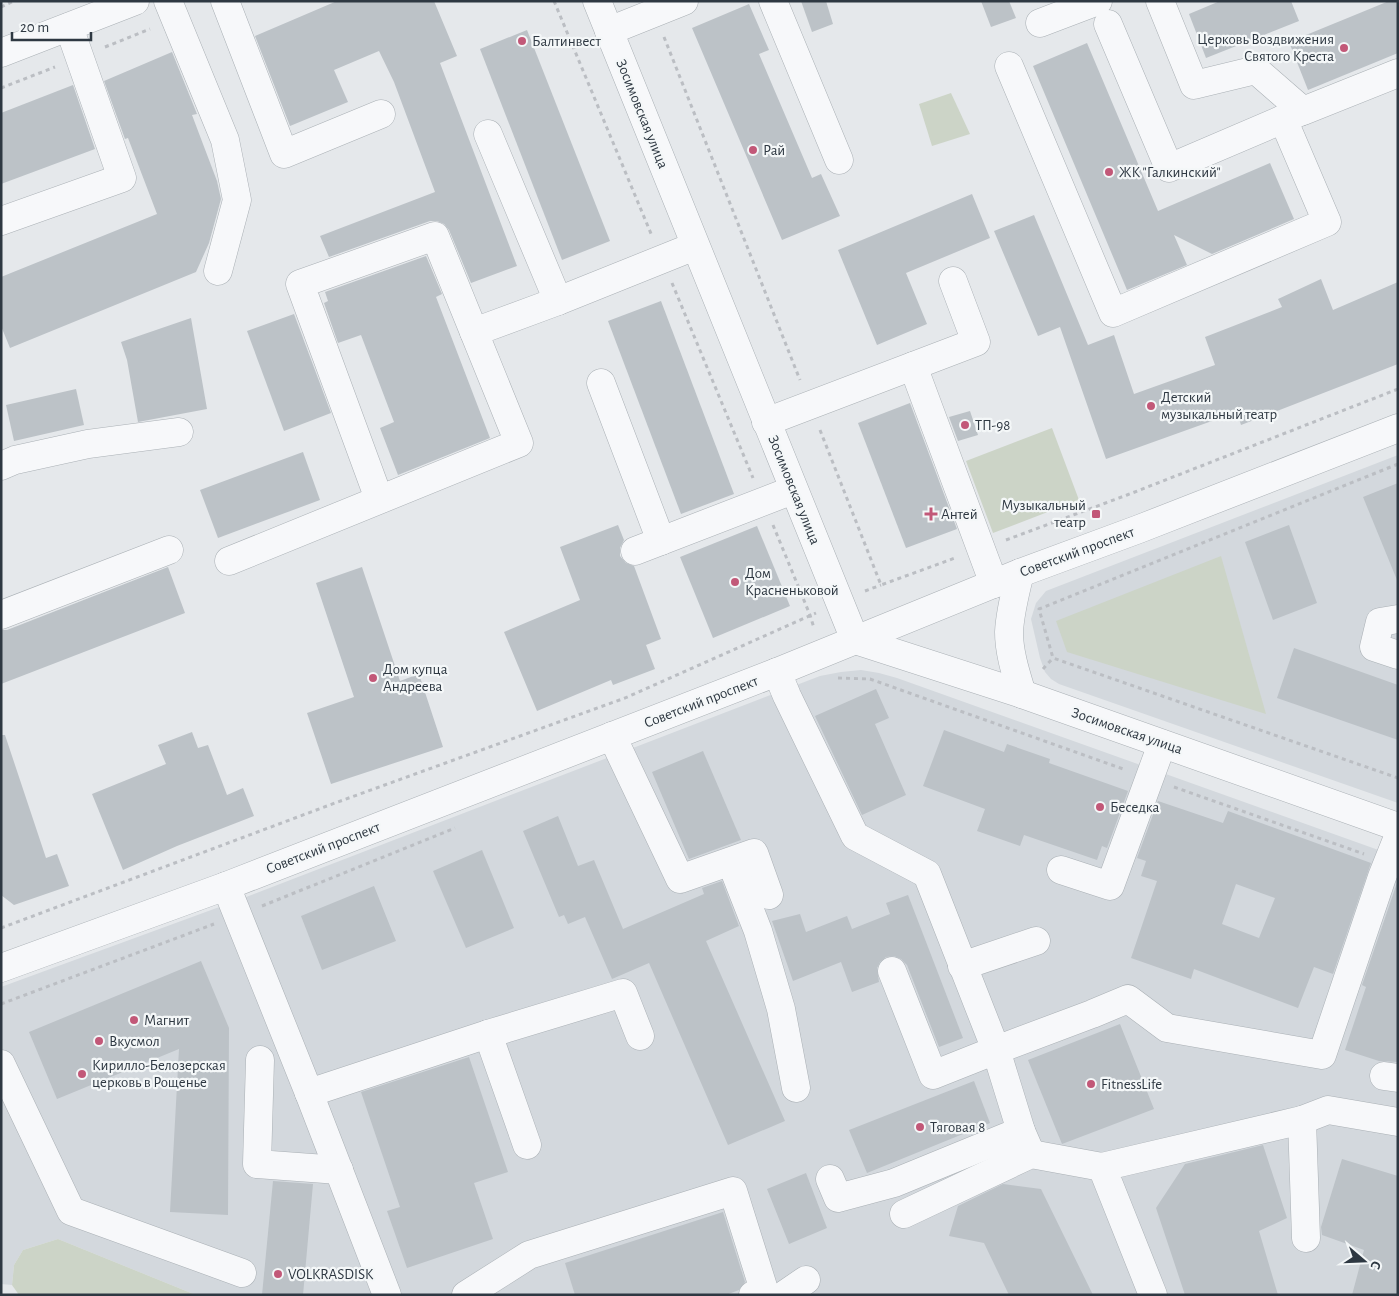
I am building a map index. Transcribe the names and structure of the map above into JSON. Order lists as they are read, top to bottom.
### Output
{
  "streets": {
    "street": ["Зосимовская улица", "Советский проспект"]
  },
  "crossings": [
    ["Зосимовская улица", "Советский проспект"]
  ],
  "places": {
    "other": [
      "Балтинвест",
      "Церковь Воздвижения Святого Креста",
      "Рай",
      "ЖК \"Галкинский\"",
      "Детский музыкальный театр",
      "ТП-98",
      "Дом Красненьковой",
      "Дом купца Андреева",
      "Беседка",
      "Магнит",
      "Вкусмол",
      "Кирилло-Белозерская церковь в Рощенье",
      "FitnessLife",
      "Тяговая 8",
      "VOLKRASDISK"
    ],
    "health": ["Антей"],
    "transit": ["Музыкальный театр"]
  },
  "scale_bar": "20 m",
  "north": "right"
}
